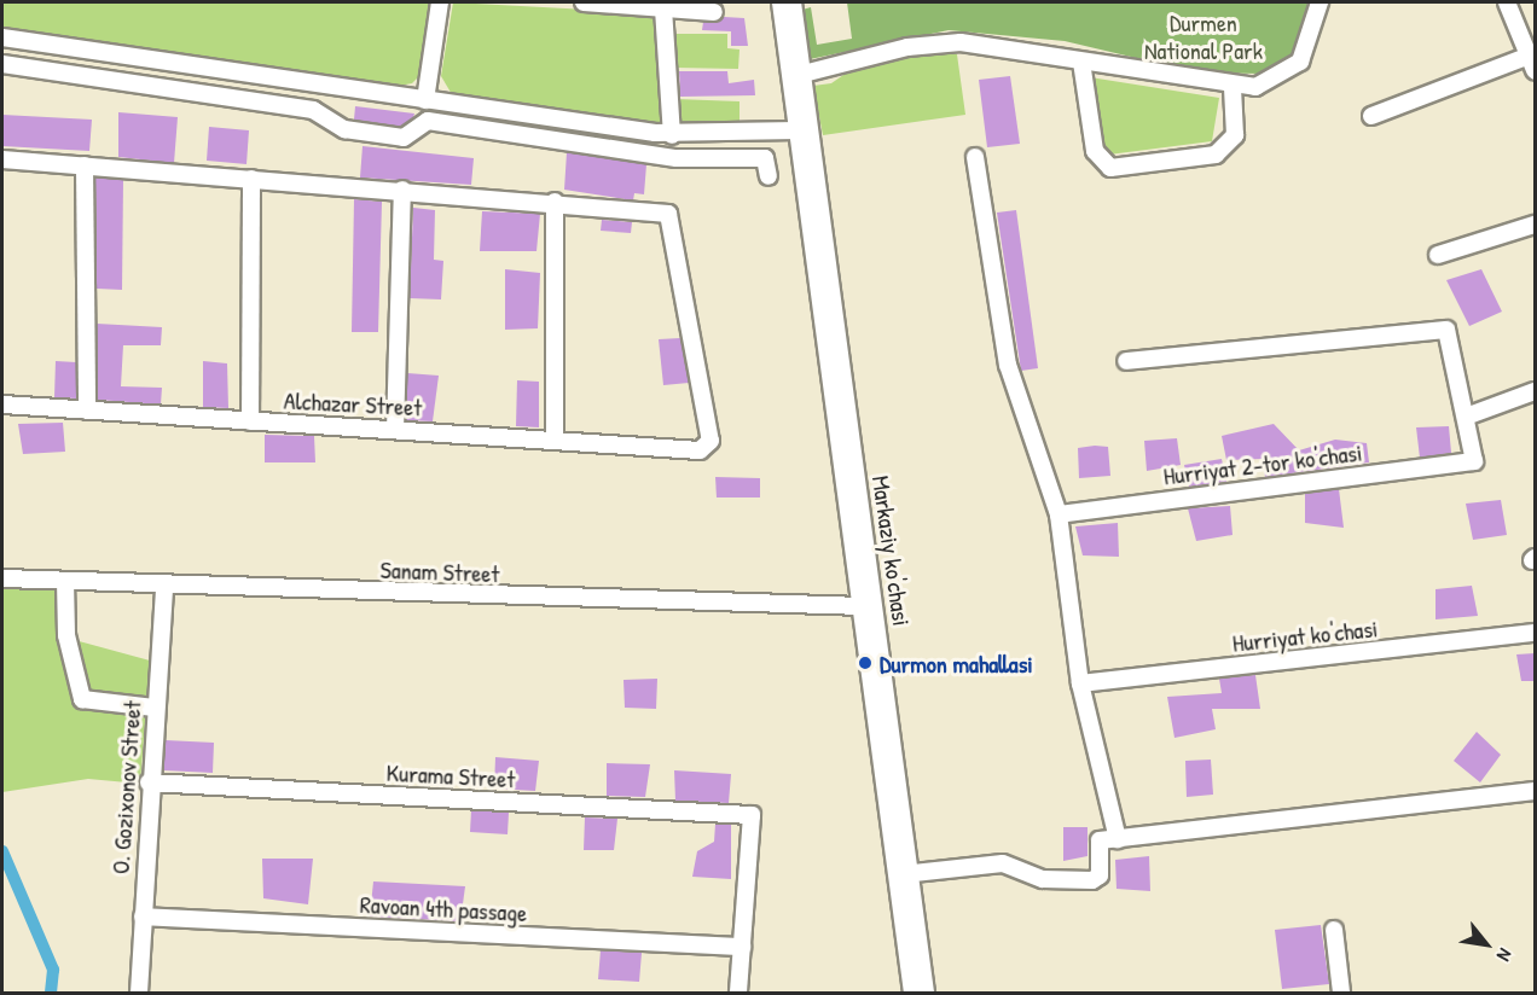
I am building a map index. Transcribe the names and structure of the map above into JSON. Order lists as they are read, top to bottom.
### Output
{
  "streets": {
    "street": [
      "Alchazar Street",
      "Hurriyat 2-tor ko'chasi",
      "Markaziy ko'chasi",
      "Sanam Street",
      "Hurriyat ko'chasi",
      "Kurama Street",
      "O. Gozixonov Street",
      "Ravoan 4th passage"
    ]
  },
  "crossings": [
    ["Markaziy ko'chasi", "Sanam Street"],
    ["Sanam Street", "O. Gozixonov Street"],
    ["Kurama Street", "O. Gozixonov Street"],
    ["Kurama Street", "Ravoan 4th passage"],
    ["O. Gozixonov Street", "Ravoan 4th passage"]
  ],
  "parks": ["Durmen National Park"],
  "places": ["Durmon mahallasi"],
  "north": "bottom right"
}
